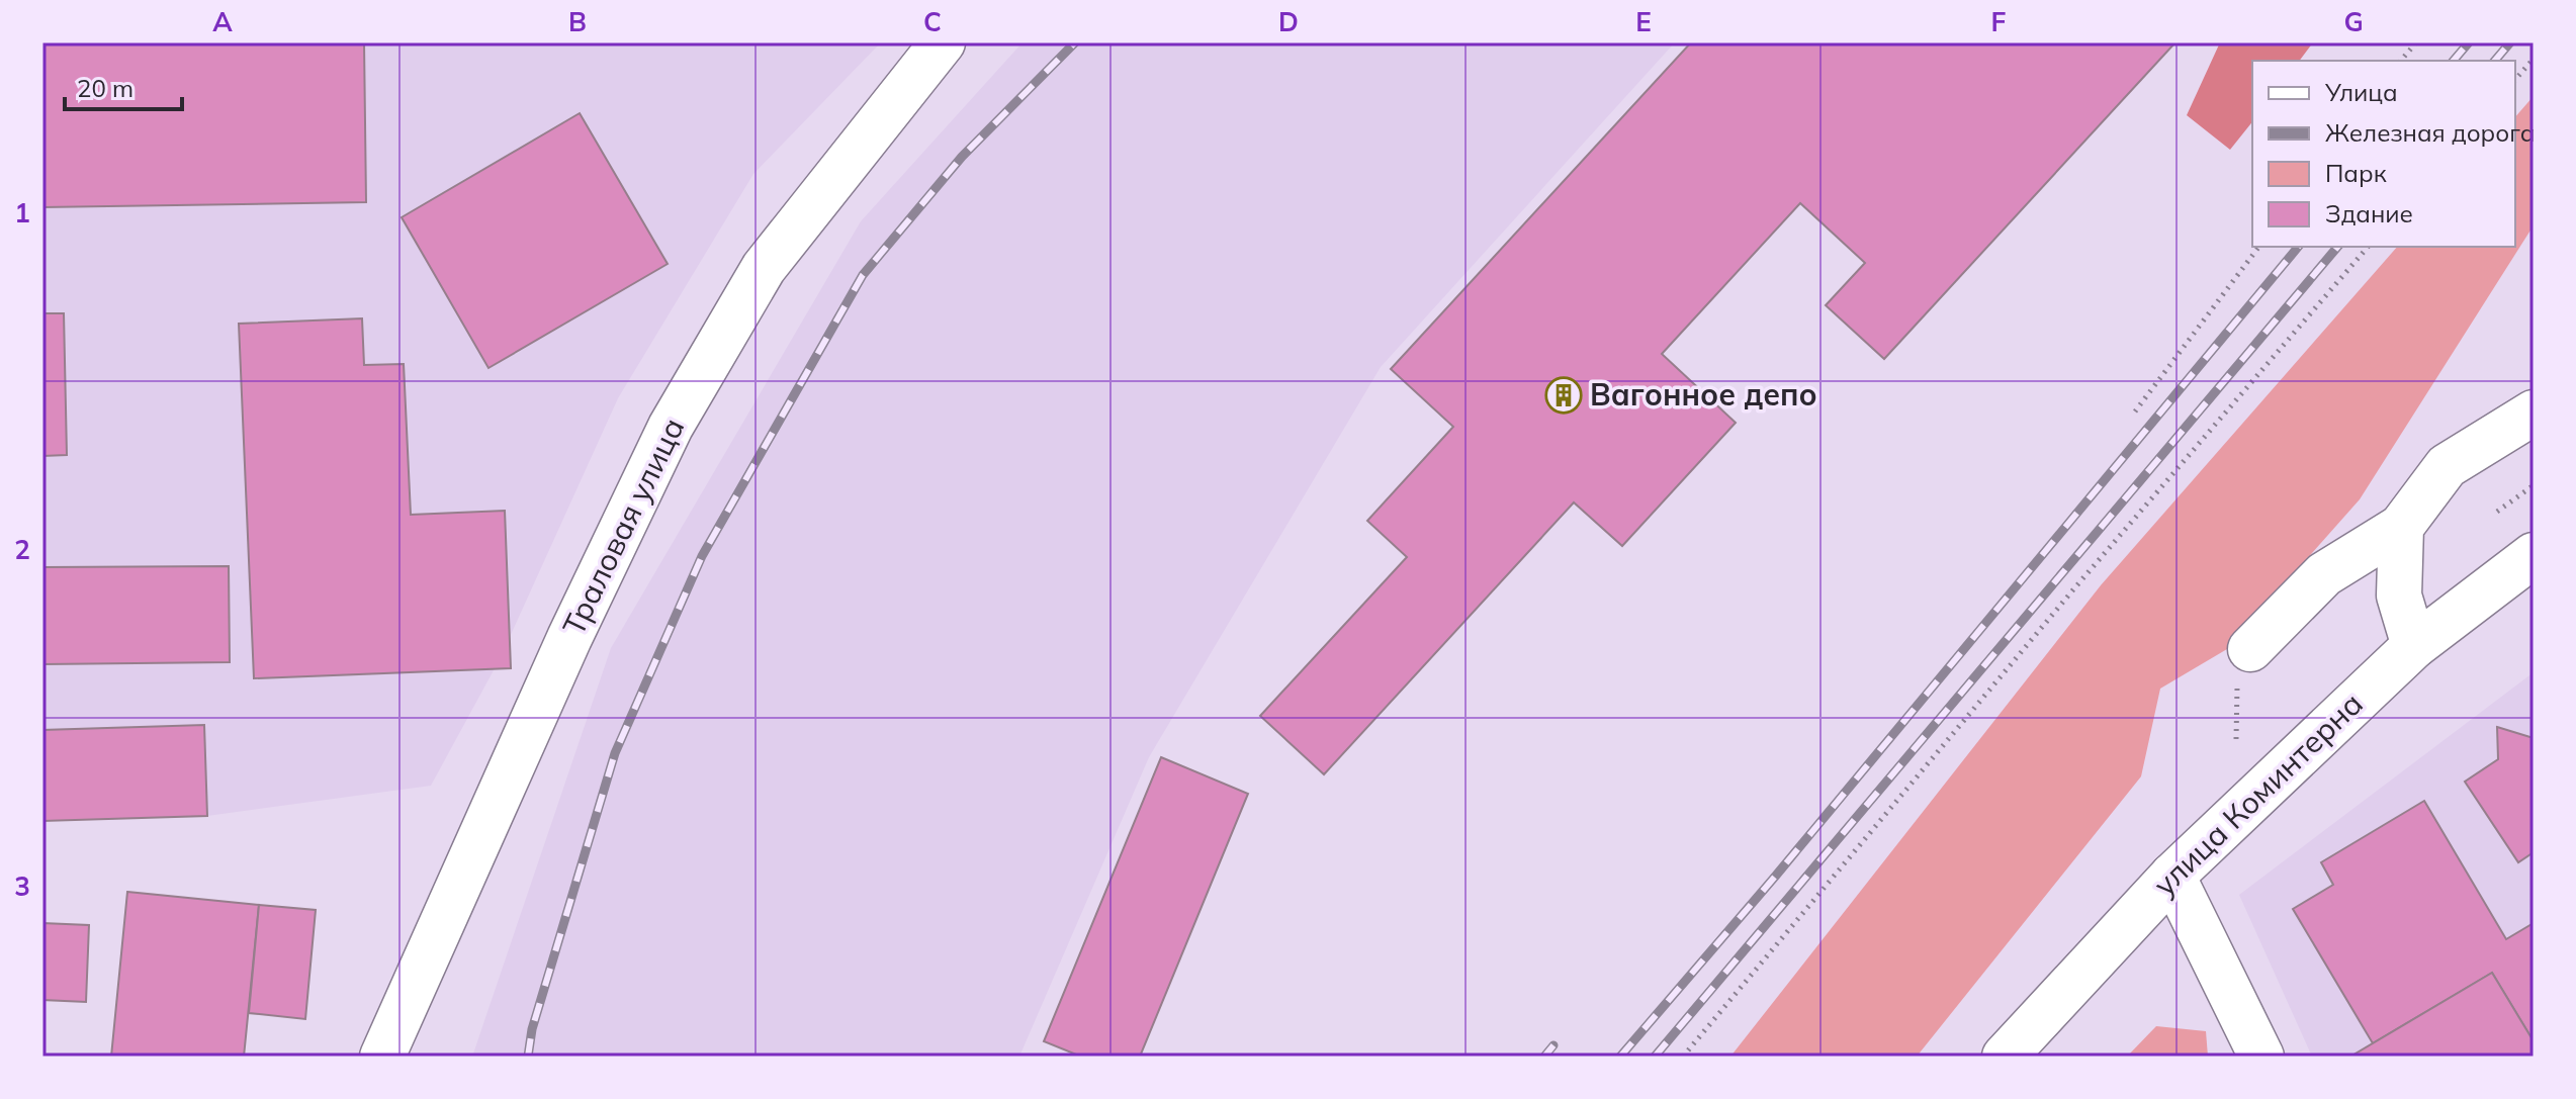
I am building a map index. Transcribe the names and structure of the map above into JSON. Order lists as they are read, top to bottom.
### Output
{
  "streets": {
    "street": ["Траловая улица", "улица Коминтерна"]
  },
  "places": {
    "building": ["Вагонное депо"]
  },
  "legend": [
    "Улица",
    "Железная дорога",
    "Парк",
    "Здание"
  ],
  "scale_bar": "20 m",
  "grid": {
    "columns": [
      "A",
      "B",
      "C",
      "D",
      "E",
      "F",
      "G"
    ],
    "rows": ["1", "2", "3"]
  }
}
